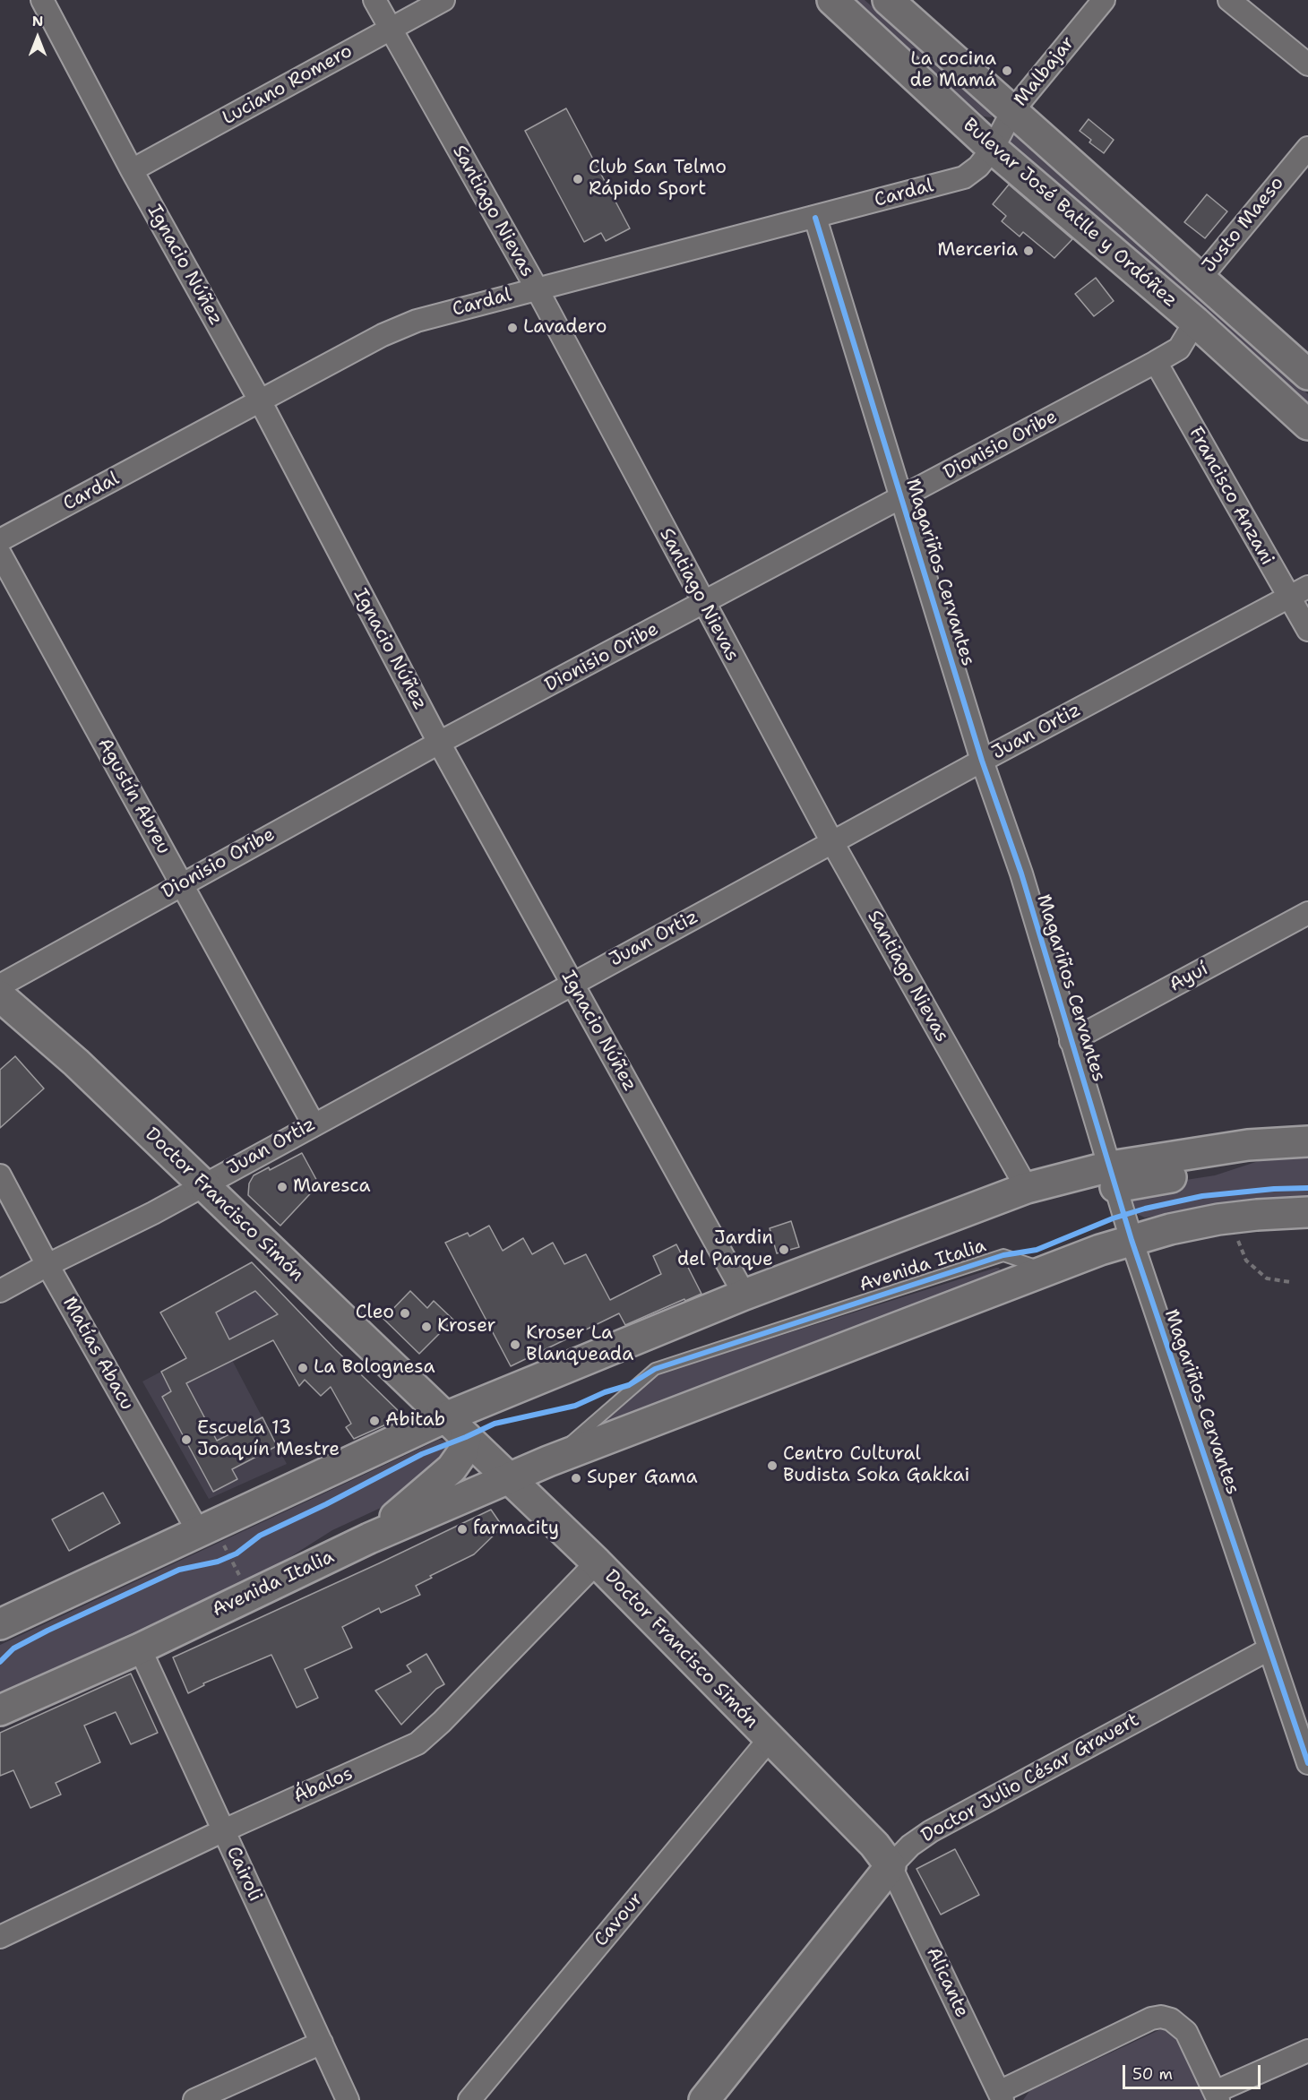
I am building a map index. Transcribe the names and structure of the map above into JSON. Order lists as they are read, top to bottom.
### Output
{
  "streets": {
    "main road": [
      "Bulevar José Batlle y Ordóñez",
      "Doctor Francisco Simón",
      "Avenida Italia",
      "Doctor Julio César Grauert"
    ],
    "street": [
      "Malbajar",
      "Luciano Romero",
      "Cardal",
      "Santiago Nievas",
      "Justo Maeso",
      "Ignacio Núñez",
      "Dionisio Oribe",
      "Francisco Anzani",
      "Magariños Cervantes",
      "Juan Ortiz",
      "Agustín Abreu",
      "Ayuí",
      "Matías Abacu",
      "Ábalos",
      "Cairoli",
      "Cavour",
      "Alicante"
    ]
  },
  "crossings": [
    ["Malbajar", "Cardal"],
    ["Malbajar", "Bulevar José Batlle y Ordóñez"],
    ["Luciano Romero", "Santiago Nievas"],
    ["Luciano Romero", "Ignacio Núñez"],
    ["Cardal", "Santiago Nievas"],
    ["Cardal", "Bulevar José Batlle y Ordóñez"],
    ["Cardal", "Ignacio Núñez"],
    ["Cardal", "Magariños Cervantes"],
    ["Santiago Nievas", "Dionisio Oribe"],
    ["Santiago Nievas", "Juan Ortiz"],
    ["Santiago Nievas", "Avenida Italia"],
    ["Bulevar José Batlle y Ordóñez", "Justo Maeso"],
    ["Bulevar José Batlle y Ordóñez", "Dionisio Oribe"],
    ["Ignacio Núñez", "Dionisio Oribe"],
    ["Ignacio Núñez", "Juan Ortiz"],
    ["Ignacio Núñez", "Avenida Italia"],
    ["Dionisio Oribe", "Francisco Anzani"],
    ["Dionisio Oribe", "Magariños Cervantes"],
    ["Dionisio Oribe", "Agustín Abreu"],
    ["Francisco Anzani", "Juan Ortiz"],
    ["Magariños Cervantes", "Juan Ortiz"],
    ["Magariños Cervantes", "Ayuí"],
    ["Magariños Cervantes", "Avenida Italia"],
    ["Magariños Cervantes", "Doctor Julio César Grauert"],
    ["Juan Ortiz", "Agustín Abreu"],
    ["Juan Ortiz", "Doctor Francisco Simón"],
    ["Juan Ortiz", "Matías Abacu"],
    ["Doctor Francisco Simón", "Avenida Italia"],
    ["Doctor Francisco Simón", "Doctor Julio César Grauert"],
    ["Doctor Francisco Simón", "Ábalos"],
    ["Doctor Francisco Simón", "Cavour"],
    ["Doctor Francisco Simón", "Alicante"],
    ["Avenida Italia", "Matías Abacu"],
    ["Avenida Italia", "Cairoli"],
    ["Doctor Julio César Grauert", "Alicante"],
    ["Ábalos", "Cairoli"]
  ],
  "places": [
    "La cocina de Mamá",
    "Club San Telmo Rápido Sport",
    "Merceria",
    "Lavadero",
    "Maresca",
    "Jardin del Parque",
    "Cleo",
    "Kroser",
    "Kroser La Blanqueada",
    "La Bolognesa",
    "Abitab",
    "Escuela 13 Joaquín Mestre",
    "Centro Cultural Budista Soka Gakkai",
    "Super Gama",
    "farmacity"
  ],
  "scale_bar": "50 m",
  "north": "top"
}
